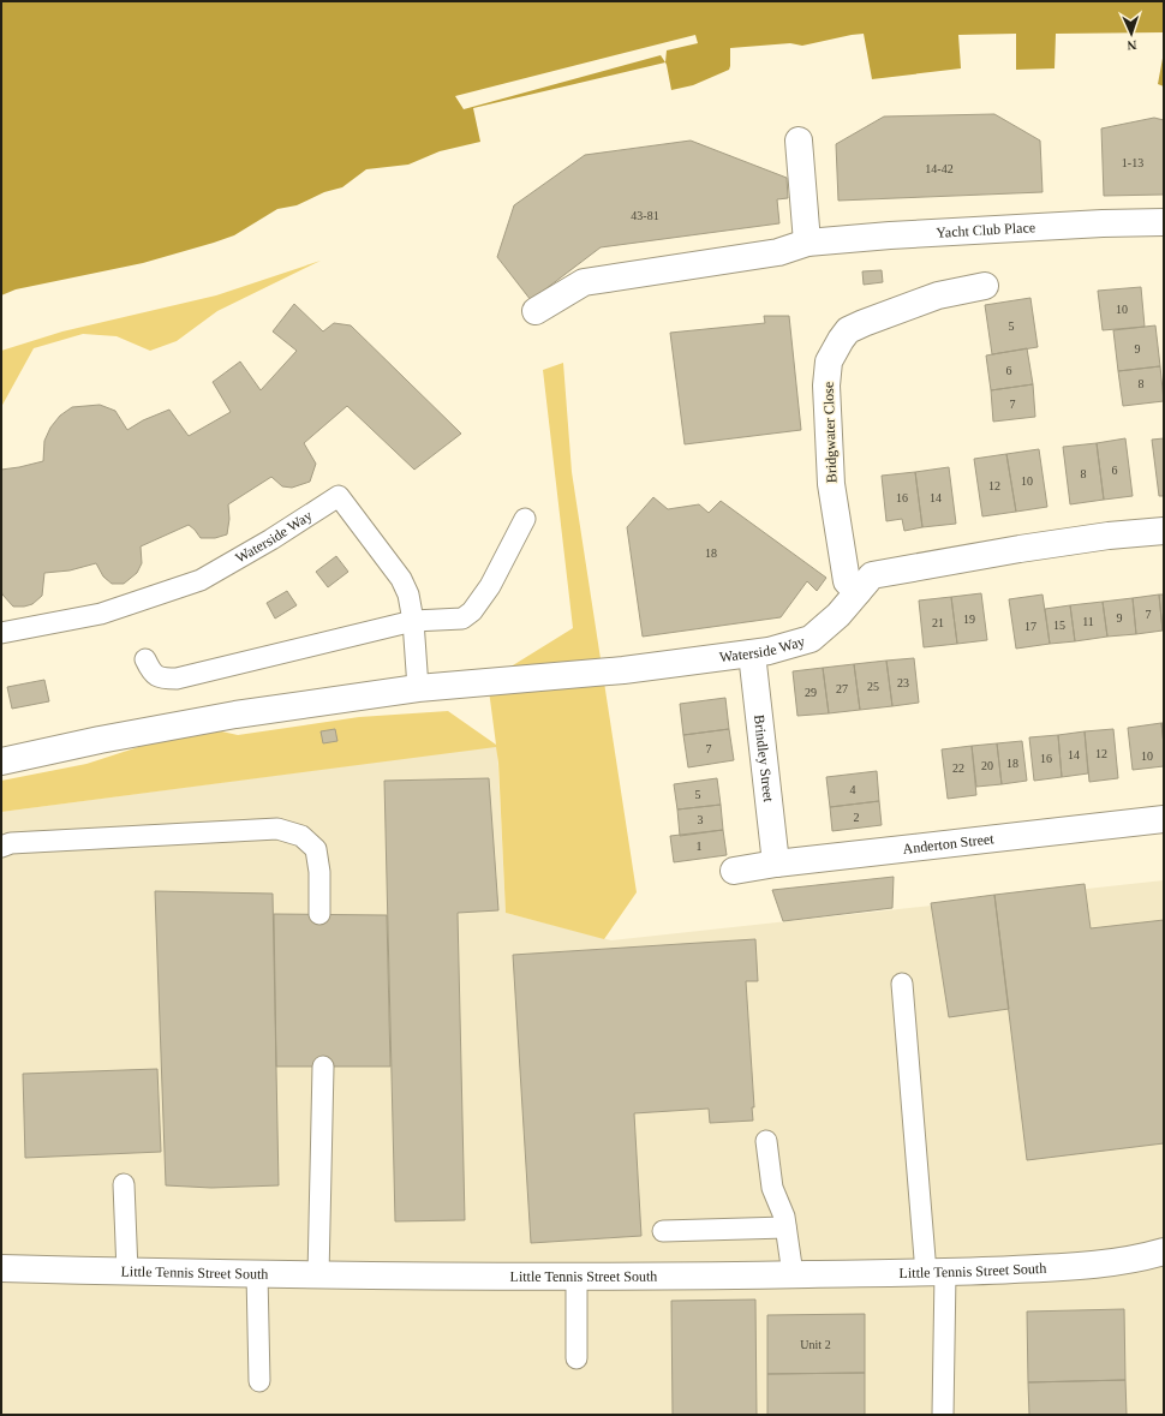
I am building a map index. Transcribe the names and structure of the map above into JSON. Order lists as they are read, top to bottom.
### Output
{
  "streets": {
    "street": [
      "Yacht Club Place",
      "Bridgwater Close",
      "Waterside Way",
      "Brindley Street",
      "Anderton Street",
      "Little Tennis Street South"
    ]
  },
  "crossings": [
    ["Bridgwater Close", "Waterside Way"],
    ["Waterside Way", "Brindley Street"],
    ["Brindley Street", "Anderton Street"]
  ],
  "house_numbers": [
    "1-13",
    "14-42",
    "43-81",
    "10",
    "5",
    "9",
    "6",
    "8",
    "7",
    "6",
    "8",
    "10",
    "12",
    "16",
    "14",
    "18",
    "7",
    "9",
    "19",
    "11",
    "21",
    "15",
    "17",
    "23",
    "25",
    "27",
    "29",
    "7",
    "12",
    "14",
    "10",
    "16",
    "18",
    "20",
    "22",
    "4",
    "5",
    "2",
    "3",
    "1",
    "Unit 2"
  ],
  "north": "bottom"
}
